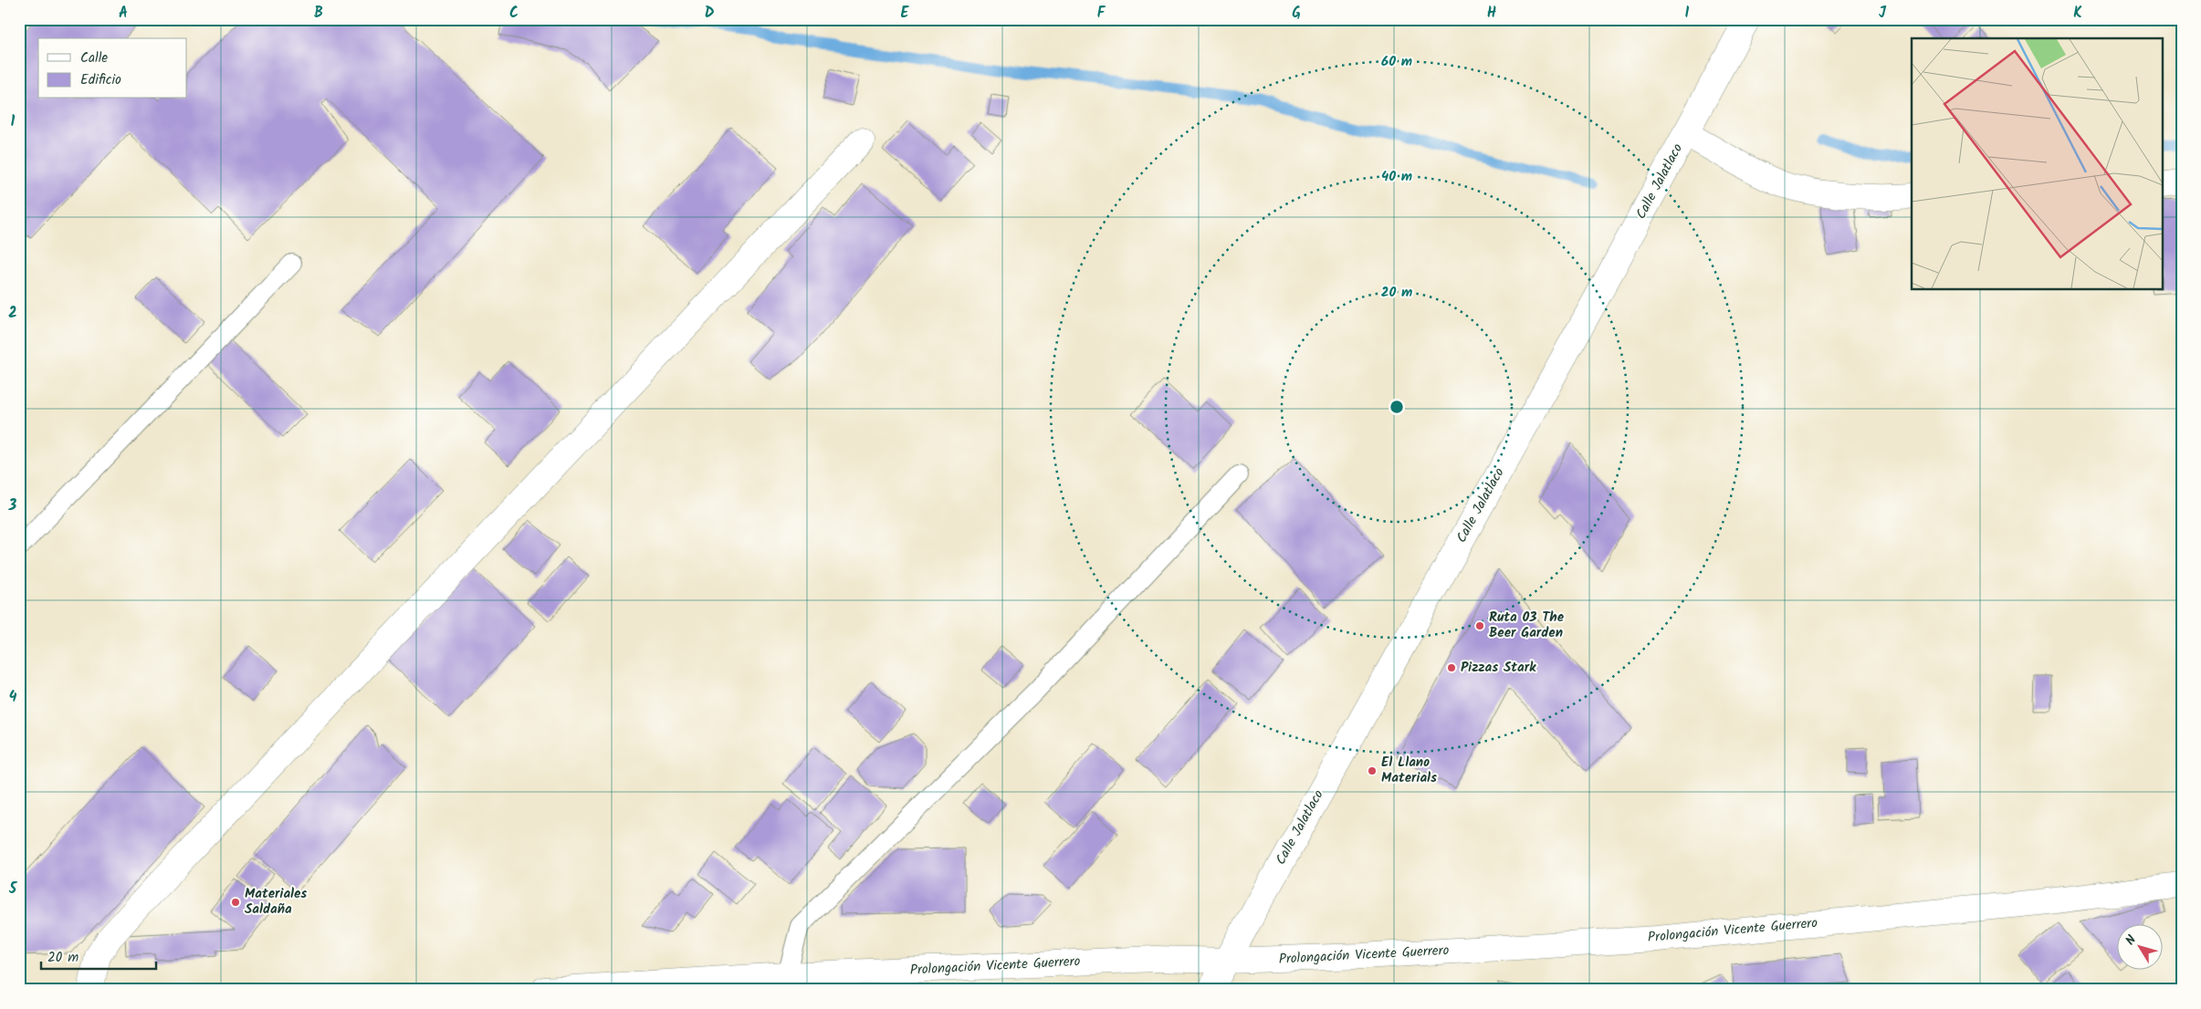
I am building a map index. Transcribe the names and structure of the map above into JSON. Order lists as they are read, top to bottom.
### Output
{
  "streets": {
    "street": ["Calle Jalatlaco", "Prolongación Vicente Guerrero"]
  },
  "crossings": [
    ["Calle Jalatlaco", "Prolongación Vicente Guerrero"]
  ],
  "places": [
    "Ruta 03 The Beer Garden",
    "Pizzas Stark",
    "El Llano Materials",
    "Materiales Saldaña"
  ],
  "legend": ["Calle", "Edificio"],
  "scale_bar": "20 m",
  "north": "top left",
  "grid": {
    "columns": [
      "A",
      "B",
      "C",
      "D",
      "E",
      "F",
      "G",
      "H",
      "I",
      "J",
      "K"
    ],
    "rows": [
      "1",
      "2",
      "3",
      "4",
      "5"
    ]
  },
  "rings": ["60 m", "40 m", "20 m"]
}
